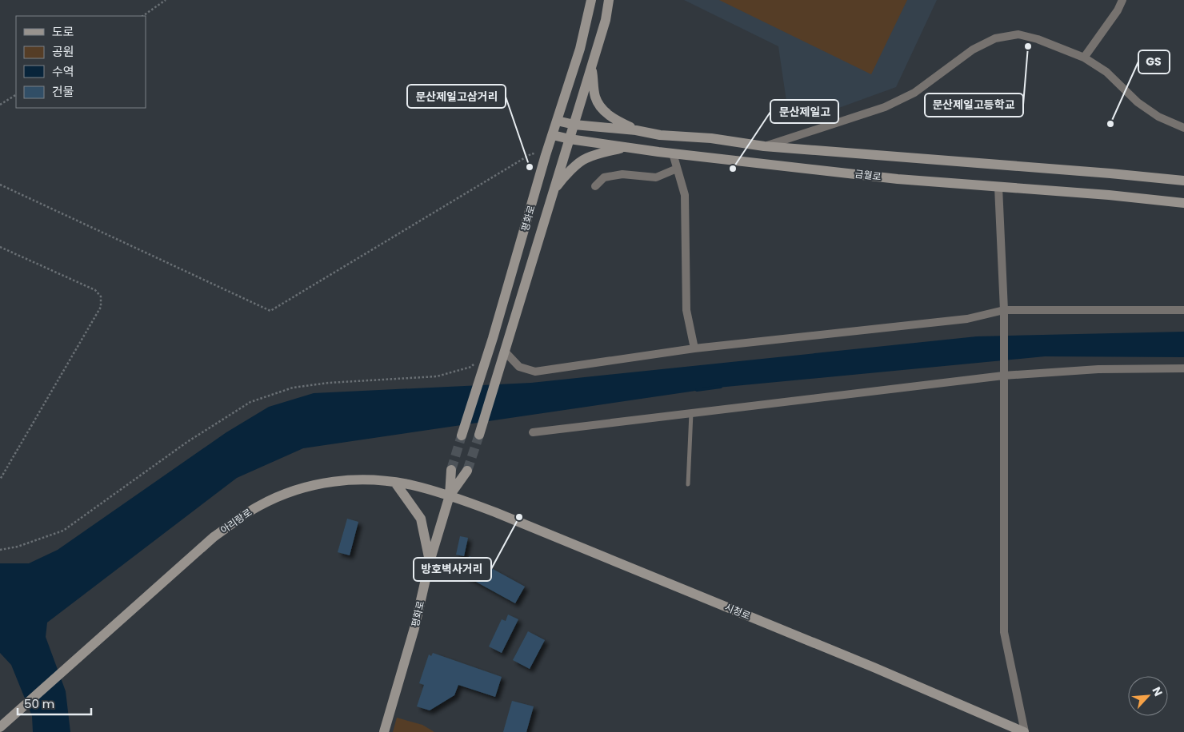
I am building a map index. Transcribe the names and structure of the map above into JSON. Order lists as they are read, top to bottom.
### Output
{
  "streets": {
    "main road": [
      "금월로",
      "평화로",
      "아리랑로",
      "시청로"
    ]
  },
  "crossings": [
    ["금월로", "평화로"],
    ["평화로", "아리랑로"],
    ["평화로", "시청로"],
    ["아리랑로", "시청로"]
  ],
  "places": [
    "문산제일고등학교",
    "GS",
    "문산제일고삼거리",
    "문산제일고",
    "방호벽사거리"
  ],
  "legend": [
    "도로",
    "공원",
    "수역",
    "건물"
  ],
  "scale_bar": "50 m",
  "north": "top right"
}
